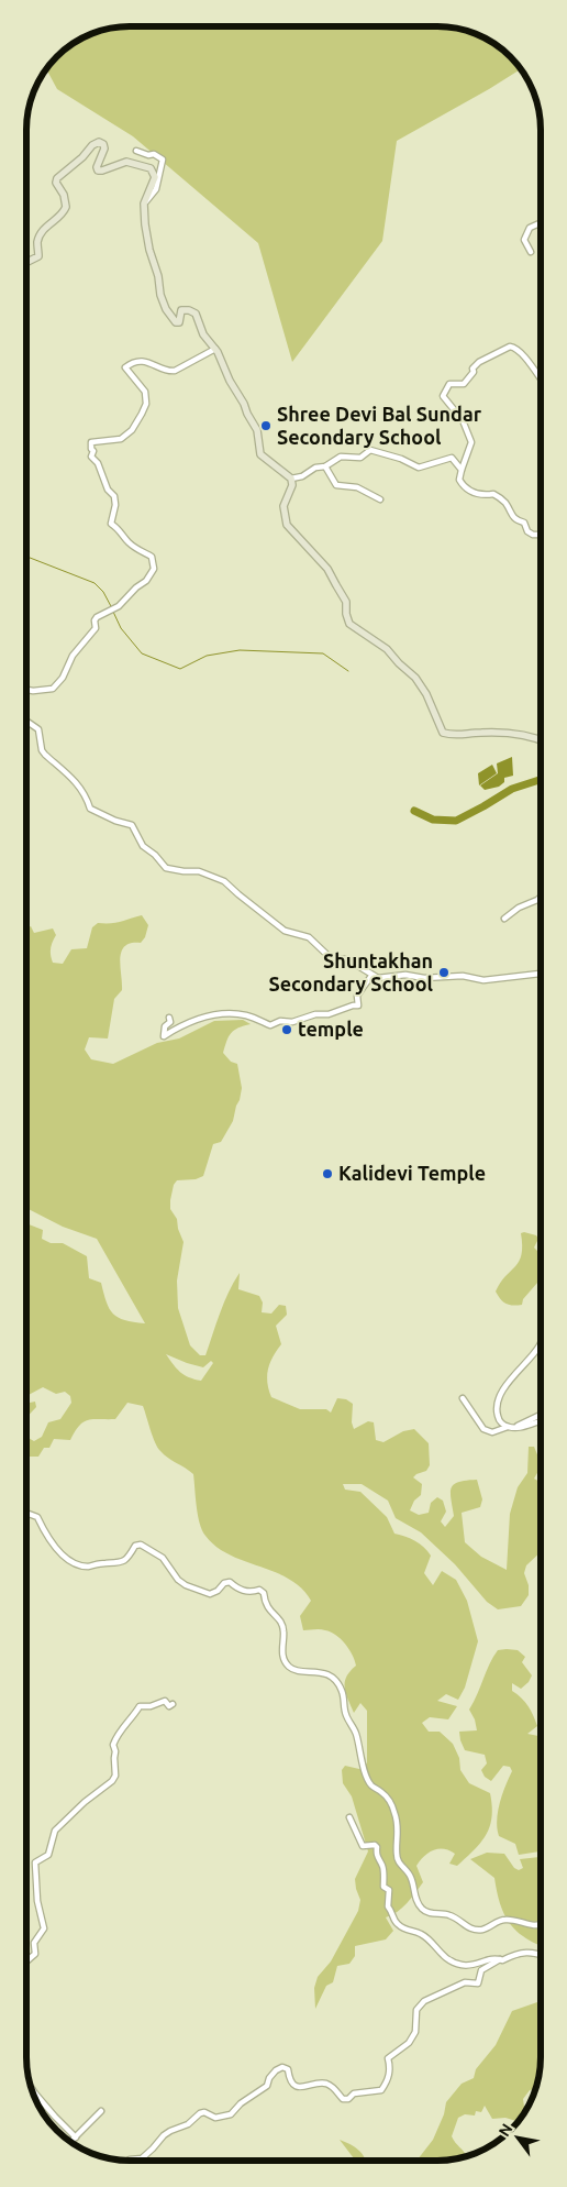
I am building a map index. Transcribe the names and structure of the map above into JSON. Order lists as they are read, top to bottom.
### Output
{
  "places": [
    "Shree Devi Bal Sundar Secondary School",
    "Shuntakhan Secondary School",
    "temple",
    "Kalidevi Temple"
  ],
  "north": "top left"
}
